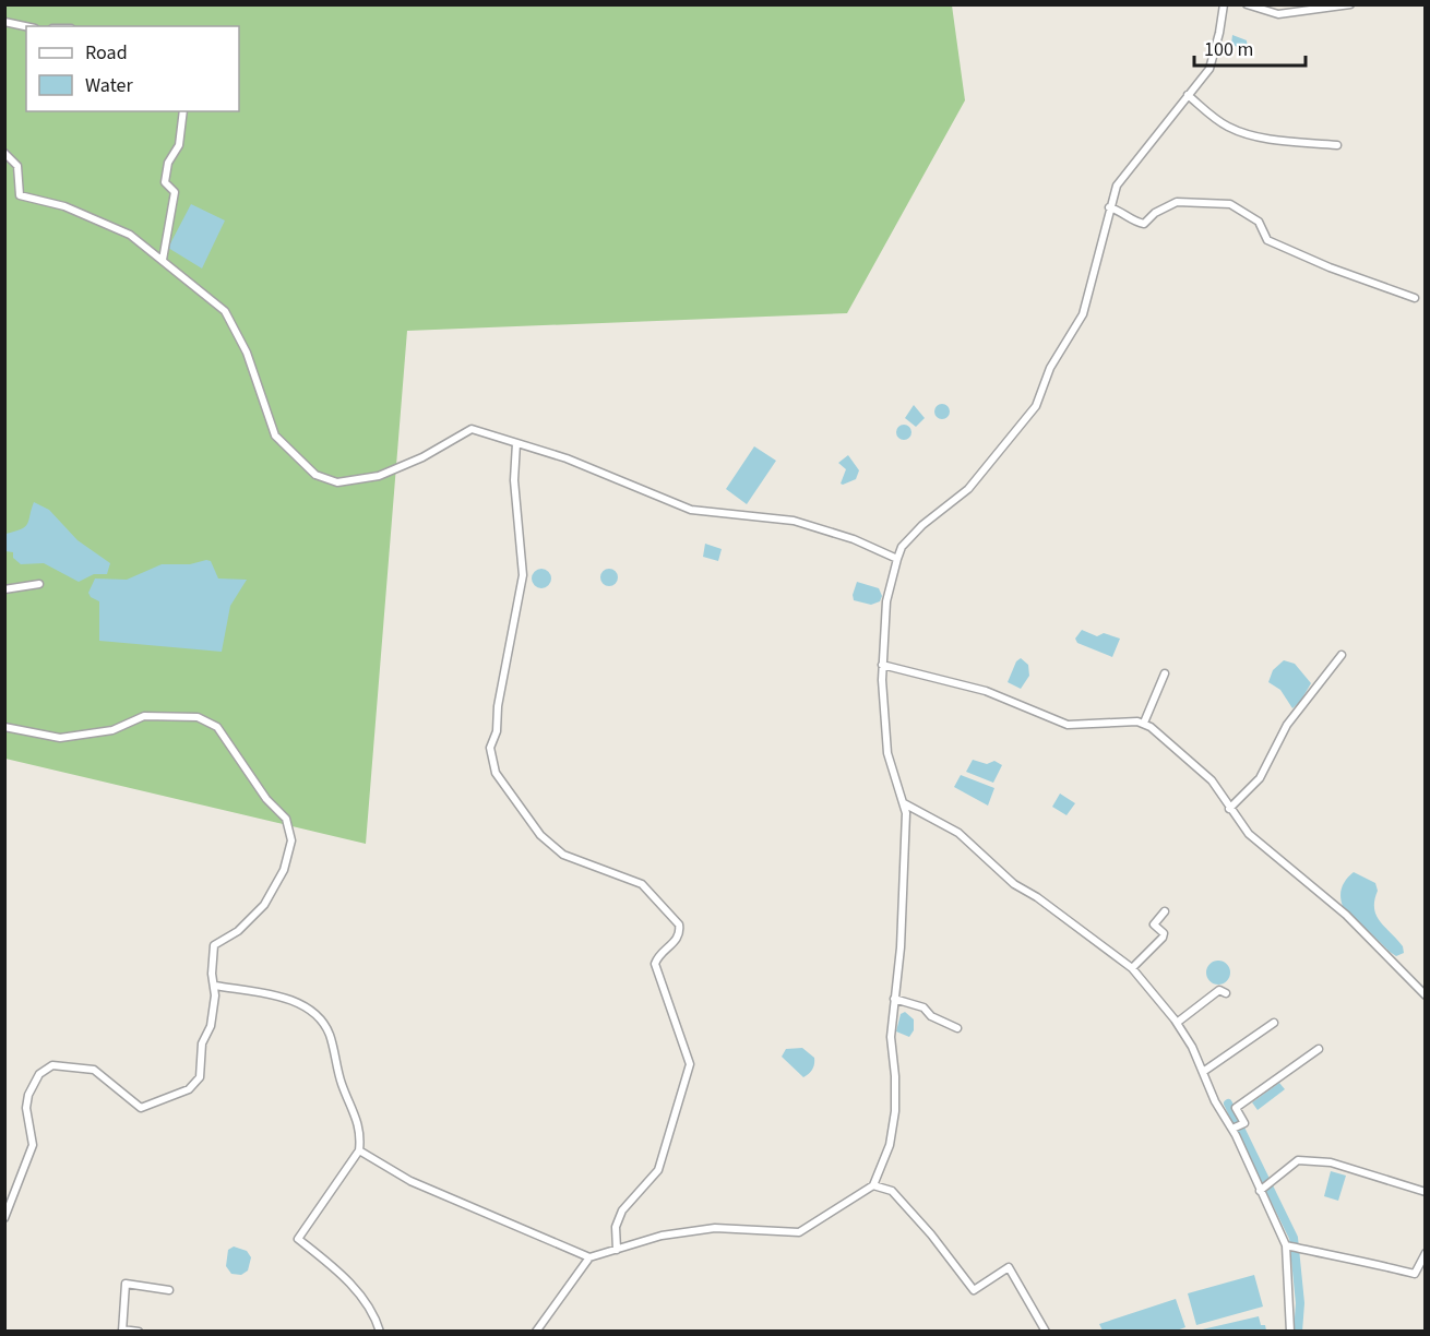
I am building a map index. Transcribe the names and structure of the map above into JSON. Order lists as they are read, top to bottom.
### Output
{
  "legend": ["Road", "Water"],
  "scale_bar": "100 m"
}
